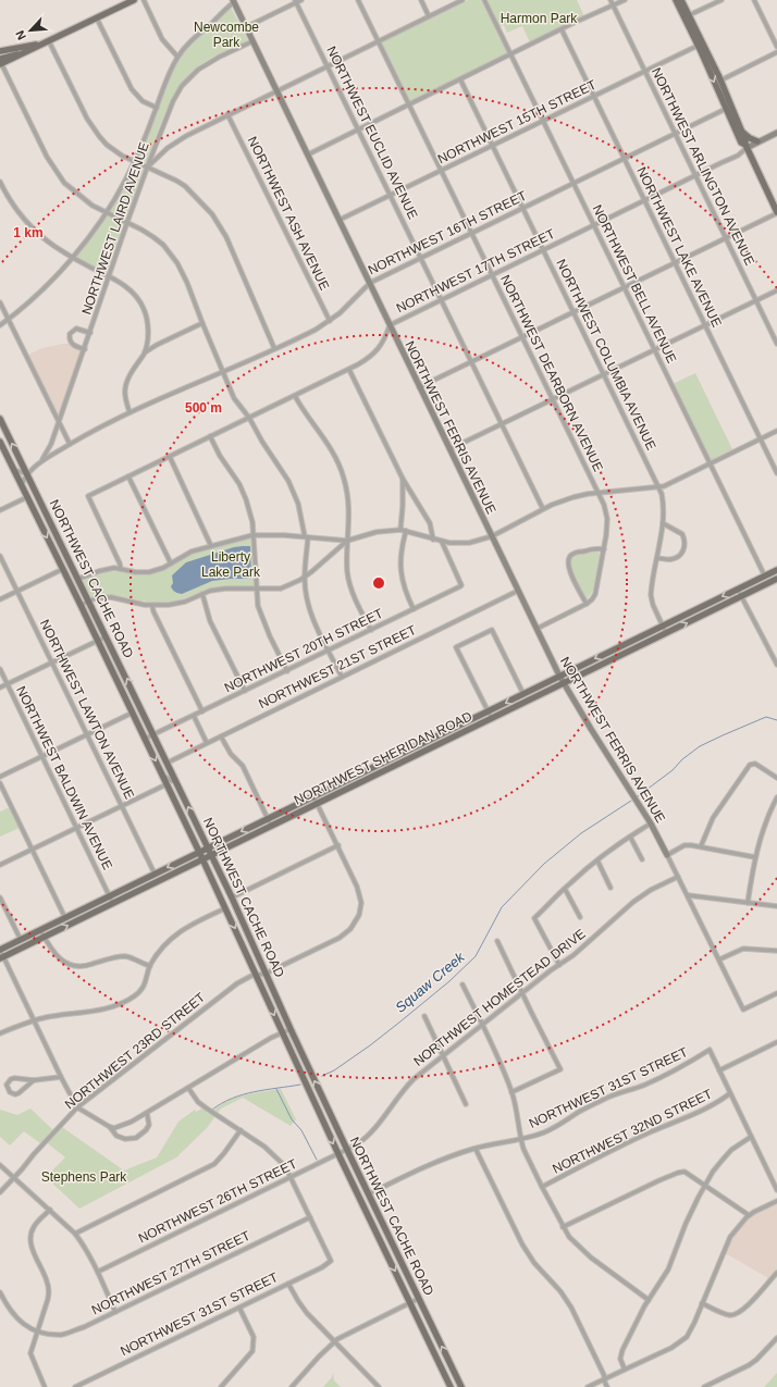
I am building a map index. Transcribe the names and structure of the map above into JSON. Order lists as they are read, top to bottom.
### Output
{
  "streets": {
    "main road": ["NORTHWEST FERRIS AVENUE", "NORTHWEST CACHE ROAD", "NORTHWEST SHERIDAN ROAD"],
    "street": [
      "NORTHWEST 15TH STREET",
      "NORTHWEST EUCLID AVENUE",
      "NORTHWEST ARLINGTON AVENUE",
      "NORTHWEST ASH AVENUE",
      "NORTHWEST LAIRD AVENUE",
      "NORTHWEST 16TH STREET",
      "NORTHWEST LAKE AVENUE",
      "NORTHWEST 17TH STREET",
      "NORTHWEST BELL AVENUE",
      "NORTHWEST COLUMBIA AVENUE",
      "NORTHWEST DEARBORN AVENUE",
      "NORTHWEST 20TH STREET",
      "NORTHWEST 21ST STREET",
      "NORTHWEST LAWTON AVENUE",
      "NORTHWEST BALDWIN AVENUE",
      "NORTHWEST HOMESTEAD DRIVE",
      "NORTHWEST 23RD STREET",
      "NORTHWEST 31ST STREET",
      "NORTHWEST 32ND STREET",
      "NORTHWEST 26TH STREET",
      "NORTHWEST 27TH STREET"
    ]
  },
  "crossings": [
    ["NORTHWEST 15TH STREET", "NORTHWEST EUCLID AVENUE"],
    ["NORTHWEST 15TH STREET", "NORTHWEST ARLINGTON AVENUE"],
    ["NORTHWEST 15TH STREET", "NORTHWEST LAKE AVENUE"],
    ["NORTHWEST 15TH STREET", "NORTHWEST BELL AVENUE"],
    ["NORTHWEST 15TH STREET", "NORTHWEST COLUMBIA AVENUE"],
    ["NORTHWEST 15TH STREET", "NORTHWEST DEARBORN AVENUE"],
    ["NORTHWEST 15TH STREET", "NORTHWEST FERRIS AVENUE"],
    ["NORTHWEST EUCLID AVENUE", "NORTHWEST 16TH STREET"],
    ["NORTHWEST EUCLID AVENUE", "NORTHWEST 17TH STREET"],
    ["NORTHWEST ARLINGTON AVENUE", "NORTHWEST 16TH STREET"],
    ["NORTHWEST ARLINGTON AVENUE", "NORTHWEST 17TH STREET"],
    ["NORTHWEST ASH AVENUE", "NORTHWEST 16TH STREET"],
    ["NORTHWEST LAIRD AVENUE", "NORTHWEST 16TH STREET"],
    ["NORTHWEST LAIRD AVENUE", "NORTHWEST FERRIS AVENUE"],
    ["NORTHWEST 16TH STREET", "NORTHWEST LAKE AVENUE"],
    ["NORTHWEST 16TH STREET", "NORTHWEST BELL AVENUE"],
    ["NORTHWEST 16TH STREET", "NORTHWEST COLUMBIA AVENUE"],
    ["NORTHWEST 16TH STREET", "NORTHWEST DEARBORN AVENUE"],
    ["NORTHWEST 16TH STREET", "NORTHWEST FERRIS AVENUE"],
    ["NORTHWEST 16TH STREET", "NORTHWEST CACHE ROAD"],
    ["NORTHWEST LAKE AVENUE", "NORTHWEST 17TH STREET"],
    ["NORTHWEST 17TH STREET", "NORTHWEST BELL AVENUE"],
    ["NORTHWEST 17TH STREET", "NORTHWEST COLUMBIA AVENUE"],
    ["NORTHWEST 17TH STREET", "NORTHWEST DEARBORN AVENUE"],
    ["NORTHWEST 17TH STREET", "NORTHWEST FERRIS AVENUE"],
    ["NORTHWEST BELL AVENUE", "NORTHWEST SHERIDAN ROAD"],
    ["NORTHWEST COLUMBIA AVENUE", "NORTHWEST SHERIDAN ROAD"],
    ["NORTHWEST FERRIS AVENUE", "NORTHWEST 21ST STREET"],
    ["NORTHWEST FERRIS AVENUE", "NORTHWEST SHERIDAN ROAD"],
    ["NORTHWEST CACHE ROAD", "NORTHWEST 20TH STREET"],
    ["NORTHWEST CACHE ROAD", "NORTHWEST 21ST STREET"],
    ["NORTHWEST CACHE ROAD", "NORTHWEST SHERIDAN ROAD"],
    ["NORTHWEST CACHE ROAD", "NORTHWEST HOMESTEAD DRIVE"],
    ["NORTHWEST CACHE ROAD", "NORTHWEST 23RD STREET"],
    ["NORTHWEST CACHE ROAD", "NORTHWEST 31ST STREET"],
    ["NORTHWEST CACHE ROAD", "NORTHWEST 26TH STREET"],
    ["NORTHWEST LAWTON AVENUE", "NORTHWEST SHERIDAN ROAD"],
    ["NORTHWEST SHERIDAN ROAD", "NORTHWEST BALDWIN AVENUE"],
    ["NORTHWEST HOMESTEAD DRIVE", "NORTHWEST 26TH STREET"],
    ["NORTHWEST 31ST STREET", "NORTHWEST 27TH STREET"]
  ],
  "water": ["Squaw Creek"],
  "parks": [
    "Harmon Park",
    "Newcombe Park",
    "Liberty Lake Park",
    "Stephens Park"
  ],
  "north": "bottom left",
  "rings": ["1 km", "500 m"]
}
